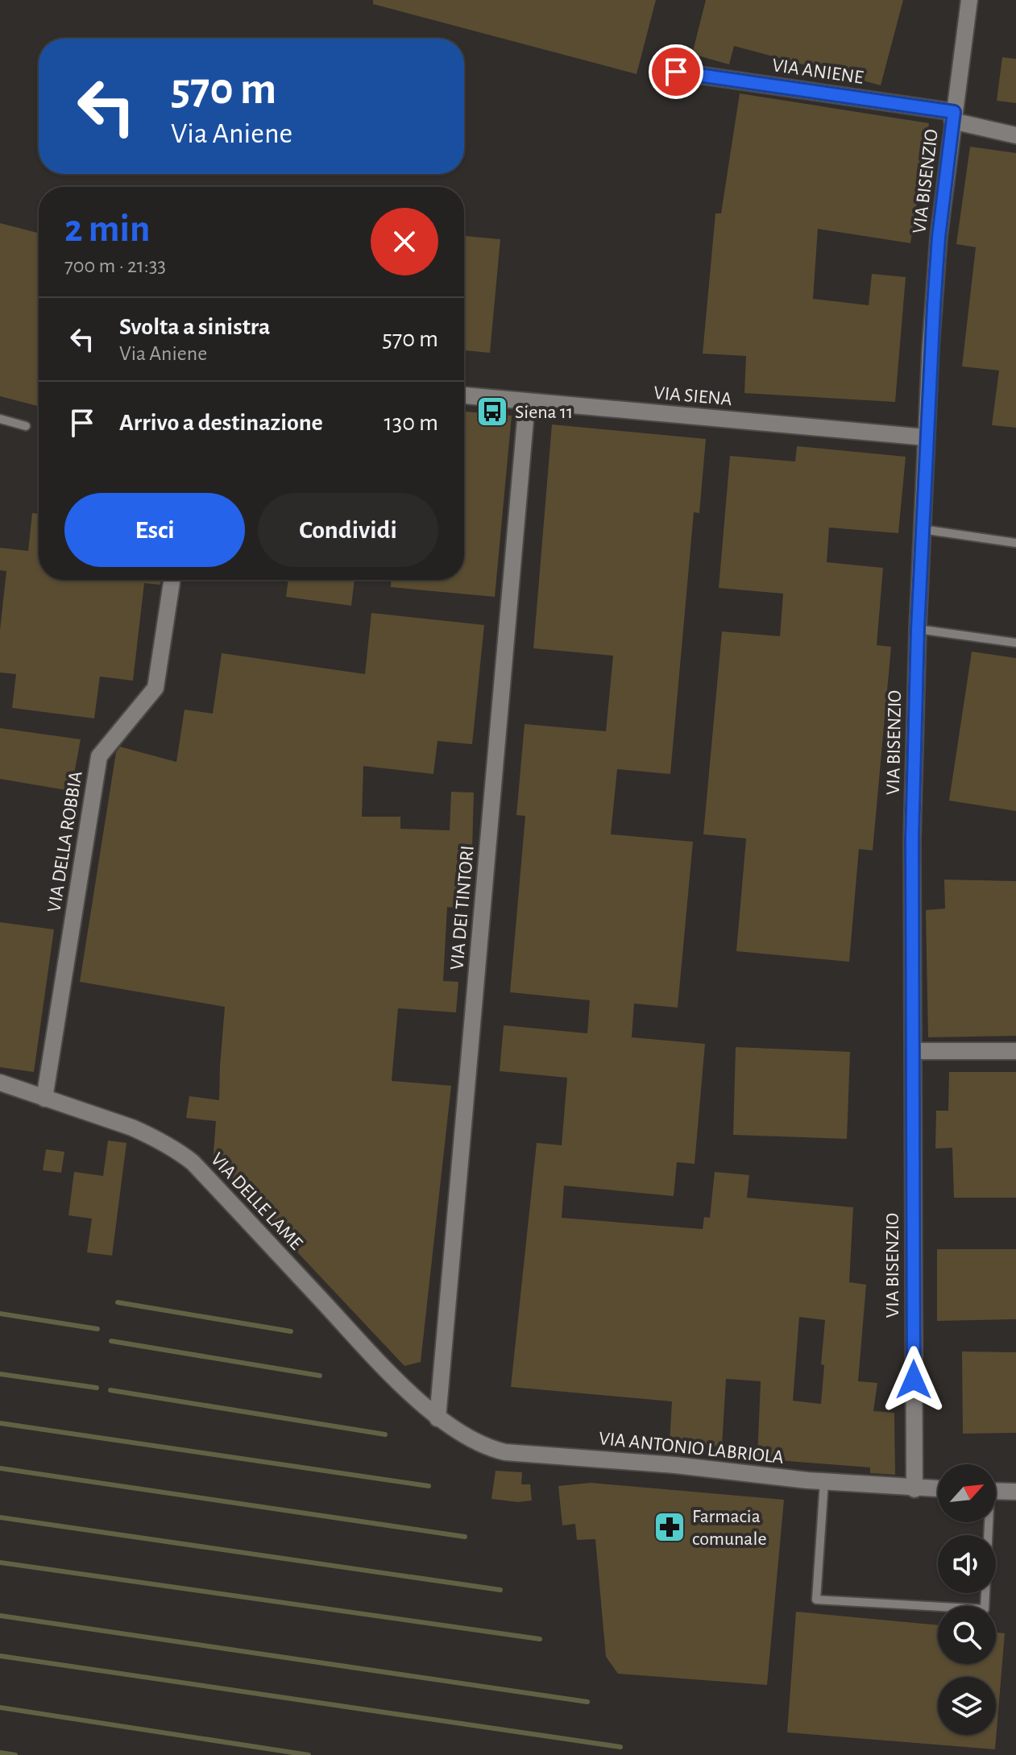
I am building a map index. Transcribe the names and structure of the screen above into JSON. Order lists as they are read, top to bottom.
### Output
{
  "streets": {
    "street": [
      "VIA ANIENE",
      "VIA BISENZIO",
      "VIA SIENA",
      "VIA DELLA ROBBIA",
      "VIA DEI TINTORI",
      "VIA DELLE LAME",
      "VIA ANTONIO LABRIOLA"
    ]
  },
  "crossings": [
    ["VIA ANIENE", "VIA BISENZIO"],
    ["VIA BISENZIO", "VIA SIENA"],
    ["VIA BISENZIO", "VIA ANTONIO LABRIOLA"],
    ["VIA SIENA", "VIA DEI TINTORI"],
    ["VIA DELLA ROBBIA", "VIA DELLE LAME"],
    ["VIA DEI TINTORI", "VIA DELLE LAME"],
    ["VIA DEI TINTORI", "VIA ANTONIO LABRIOLA"],
    ["VIA DELLE LAME", "VIA ANTONIO LABRIOLA"]
  ],
  "places": {
    "bus stop": ["Siena 11"],
    "pharmacy": ["Farmacia comunale"]
  },
  "north": "top right",
  "page": {
    "turn": ["570 m", "Via Aniene"],
    "heading": ["2 min", "700 m · 21:33"],
    "list": [
      {
        "name": "Svolta a sinistra",
        "note": "Via Aniene",
        "value": "570 m"
      },
      {
        "name": "Arrivo a destinazione",
        "value": "130 m"
      }
    ],
    "buttons": ["Esci", "Condividi"]
  }
}
